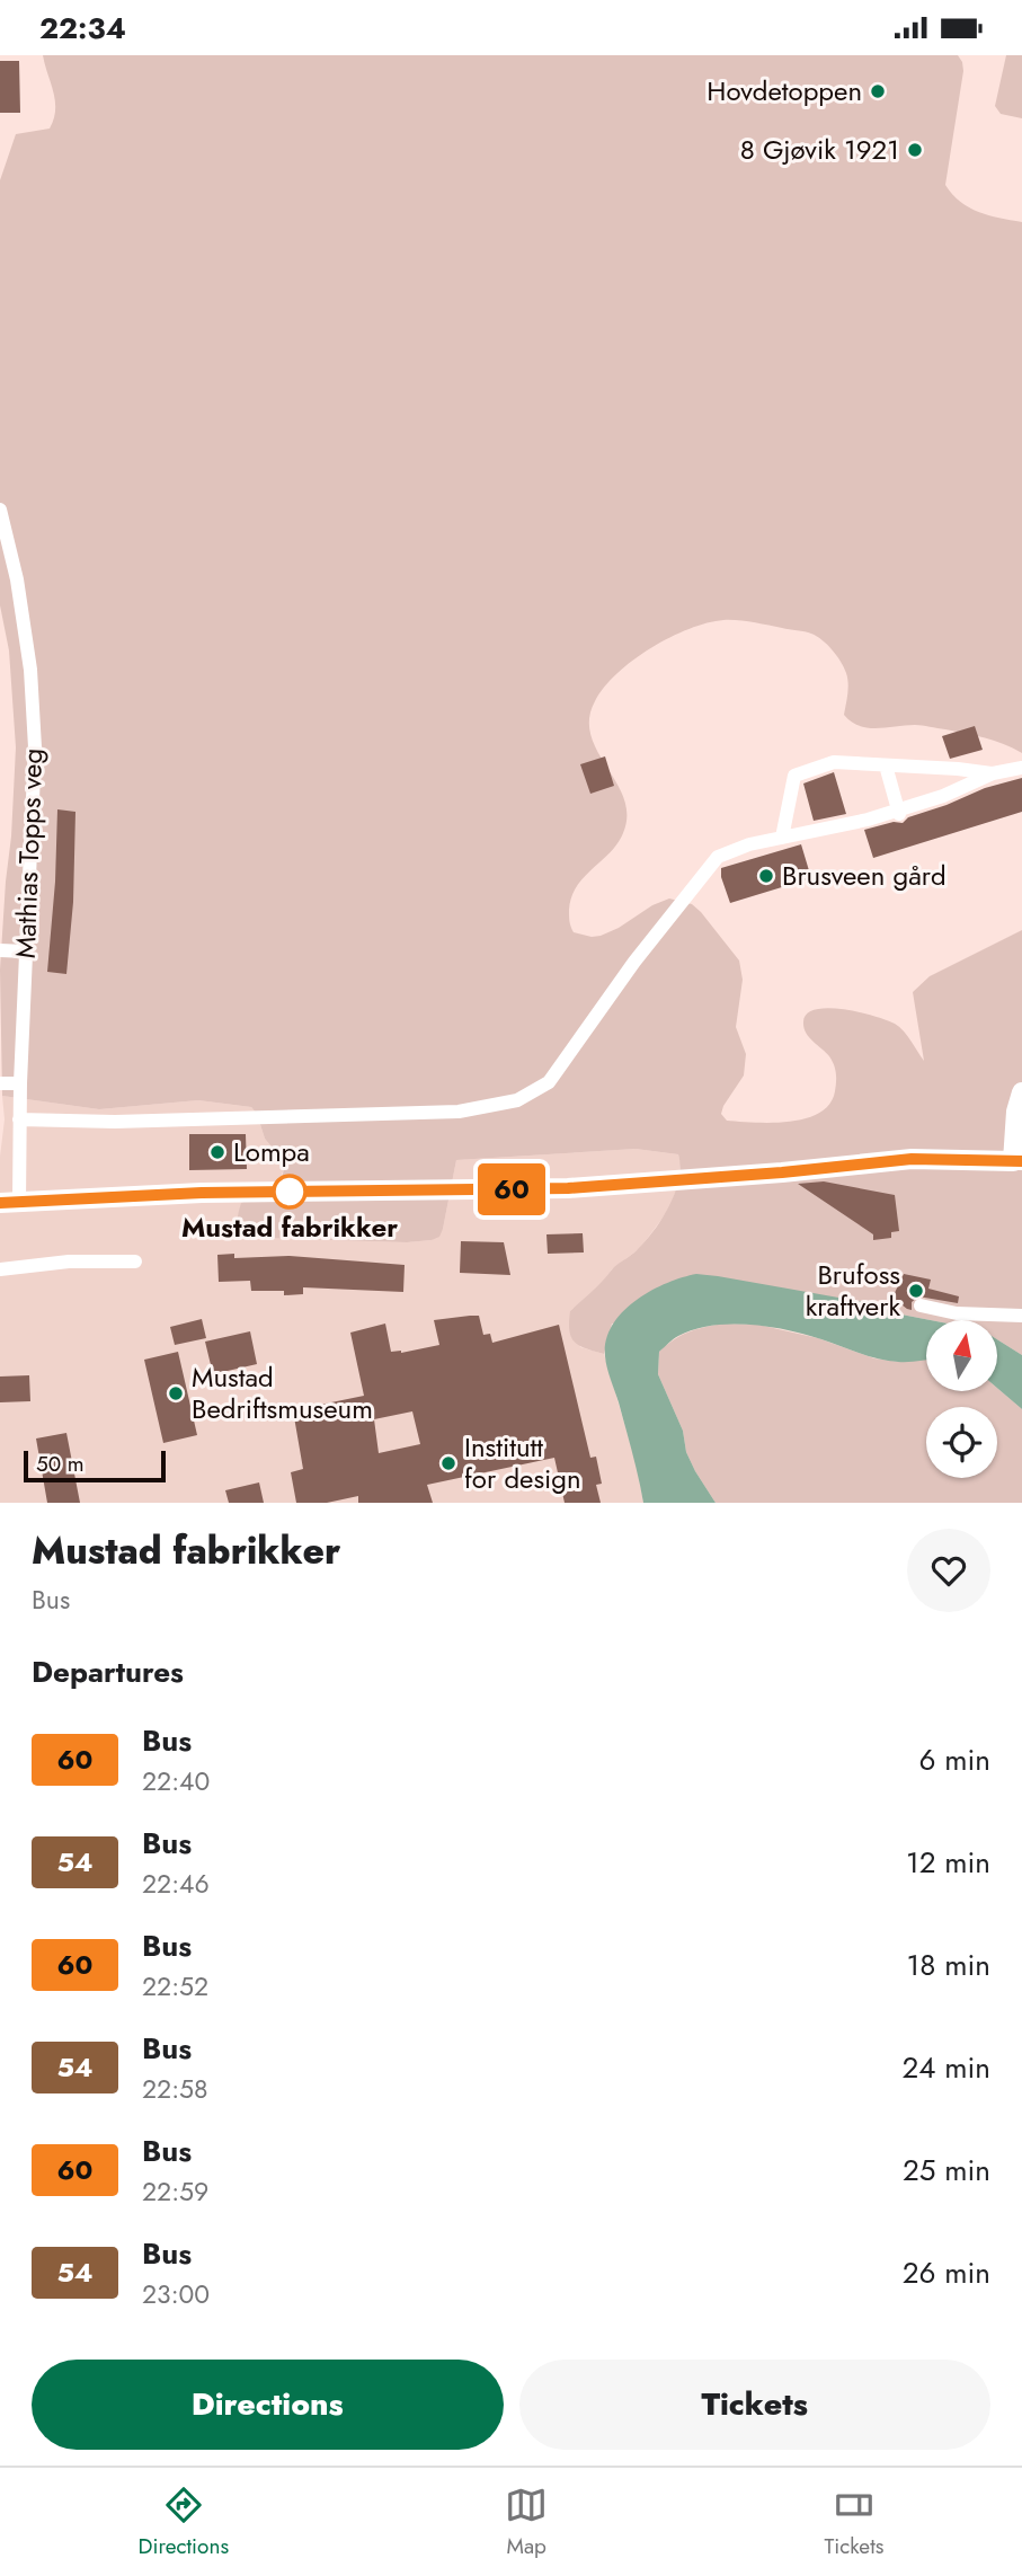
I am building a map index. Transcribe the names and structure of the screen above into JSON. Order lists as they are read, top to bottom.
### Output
{
  "streets": {
    "street": ["Mathias Topps veg"]
  },
  "places": [
    "Hovdetoppen",
    "8 Gjøvik 1921",
    "Brusveen gård",
    "Lompa",
    "Mustad fabrikker",
    "Brufoss kraftverk",
    "Mustad Bedriftsmuseum",
    "Institutt for design"
  ],
  "lines": ["bus line 60"],
  "scale_bar": "50 m",
  "north": "top",
  "page": {
    "status": "22:34",
    "on_map": "60",
    "scale": "50 m",
    "heading": [
      ["Mustad fabrikker", "Bus"],
      "Departures"
    ],
    "list": [
      {
        "mark": "60",
        "name": "Bus",
        "note": "22:40",
        "value": "6 min"
      },
      {
        "mark": "54",
        "name": "Bus",
        "note": "22:46",
        "value": "12 min"
      },
      {
        "mark": "60",
        "name": "Bus",
        "note": "22:52",
        "value": "18 min"
      },
      {
        "mark": "54",
        "name": "Bus",
        "note": "22:58",
        "value": "24 min"
      },
      {
        "mark": "60",
        "name": "Bus",
        "note": "22:59",
        "value": "25 min"
      },
      {
        "mark": "54",
        "name": "Bus",
        "note": "23:00",
        "value": "26 min"
      }
    ],
    "buttons": ["Directions", "Tickets"],
    "tabs": ["Directions", "Map", "Tickets"]
  }
}
